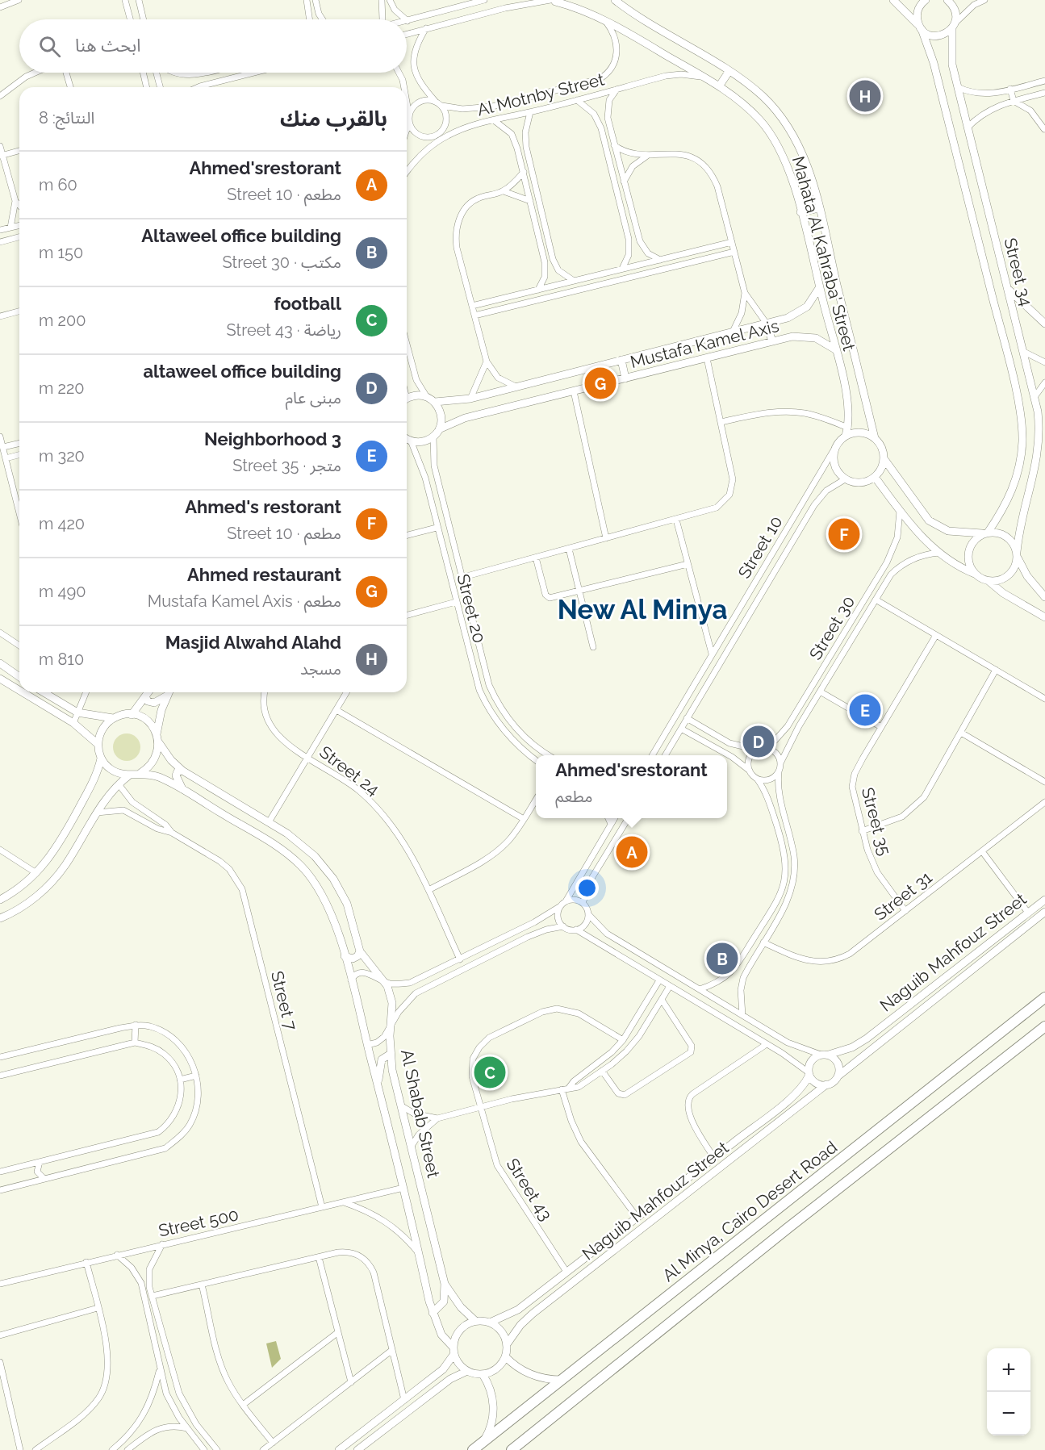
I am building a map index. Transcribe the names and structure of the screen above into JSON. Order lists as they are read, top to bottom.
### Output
{
  "streets": {
    "highway": ["Al Minya, Cairo Desert Road"],
    "street": [
      "Al Motnby Street",
      "Mahata Al Kahraba' Street",
      "Street 34",
      "Mustafa Kamel Axis",
      "Street 10",
      "Street 20",
      "Street 30",
      "Street 24",
      "Street 35",
      "Street 31",
      "Naguib Mahfouz Street",
      "Street 7",
      "Al Shabab Street",
      "Street 43",
      "Street 500"
    ]
  },
  "crossings": [
    ["Al Motnby Street", "Mahata Al Kahraba' Street"],
    ["Mahata Al Kahraba' Street", "Mustafa Kamel Axis"],
    ["Mahata Al Kahraba' Street", "Street 10"],
    ["Street 35", "Street 31"],
    ["Naguib Mahfouz Street", "Al Shabab Street"],
    ["Naguib Mahfouz Street", "Street 43"],
    ["Street 7", "Street 500"],
    ["Al Shabab Street", "Street 500"]
  ],
  "districts": ["New Al Minya"],
  "page": {
    "search": "ابحث هنا",
    "pins": [
      "H",
      "G",
      "F",
      "E",
      "D",
      "A",
      "B",
      "C"
    ],
    "heading": ["بالقرب منك", "النتائج: 8"],
    "list": [
      {
        "mark": "A",
        "name": "Ahmed'srestorant",
        "note": "مطعم · Street 10",
        "value": "60 m"
      },
      {
        "mark": "B",
        "name": "Altaweel office building",
        "note": "مكتب · Street 30",
        "value": "150 m"
      },
      {
        "mark": "C",
        "name": "football",
        "note": "رياضة · Street 43",
        "value": "200 m"
      },
      {
        "mark": "D",
        "name": "altaweel office building",
        "note": "مبنى عام",
        "value": "220 m"
      },
      {
        "mark": "E",
        "name": "Neighborhood 3",
        "note": "متجر · Street 35",
        "value": "320 m"
      },
      {
        "mark": "F",
        "name": "Ahmed's restorant",
        "note": "مطعم · Street 10",
        "value": "420 m"
      },
      {
        "mark": "G",
        "name": "Ahmed restaurant",
        "note": "مطعم · Mustafa Kamel Axis",
        "value": "490 m"
      },
      {
        "mark": "H",
        "name": "Masjid Alwahd Alahd",
        "note": "مسجد",
        "value": "810 m"
      }
    ],
    "popup": ["Ahmed'srestorant", "مطعم"],
    "map_buttons": ["+", "−"]
  }
}
